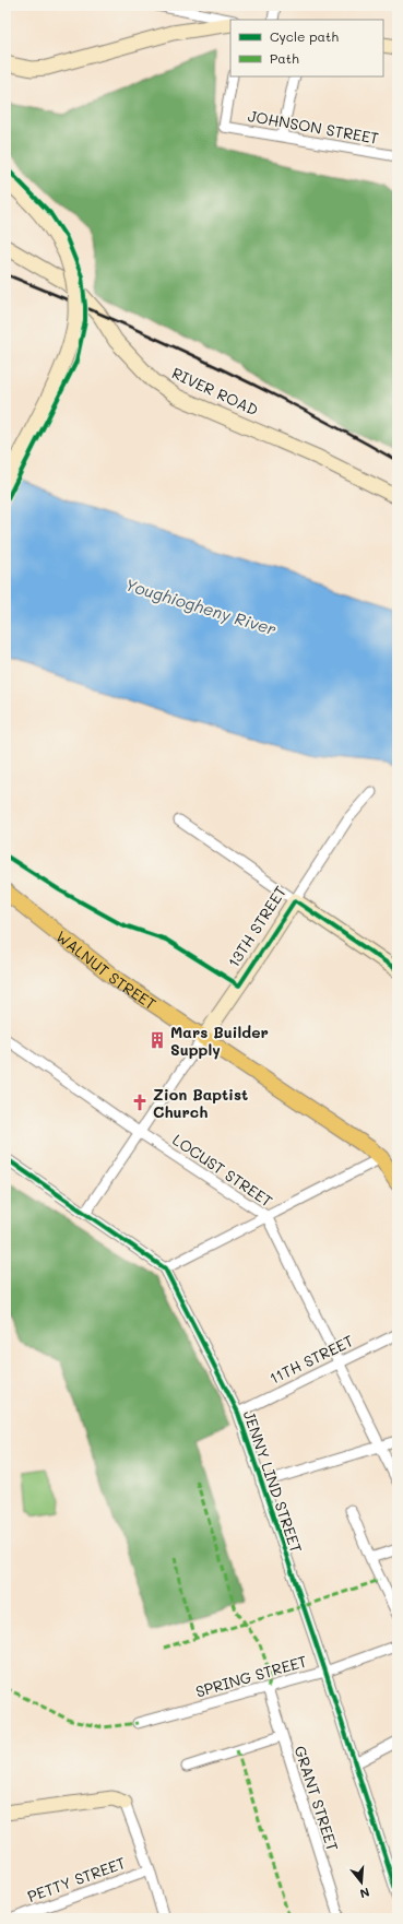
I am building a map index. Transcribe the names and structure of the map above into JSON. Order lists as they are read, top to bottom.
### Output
{
  "streets": {
    "main road": ["WALNUT STREET"],
    "street": [
      "JOHNSON STREET",
      "RIVER ROAD",
      "13TH STREET",
      "LOCUST STREET",
      "11TH STREET",
      "JENNY LIND STREET",
      "SPRING STREET",
      "GRANT STREET",
      "PETTY STREET"
    ]
  },
  "crossings": [
    ["13TH STREET", "WALNUT STREET"],
    ["13TH STREET", "LOCUST STREET"],
    ["13TH STREET", "JENNY LIND STREET"],
    ["LOCUST STREET", "11TH STREET"],
    ["11TH STREET", "JENNY LIND STREET"],
    ["JENNY LIND STREET", "SPRING STREET"],
    ["SPRING STREET", "GRANT STREET"]
  ],
  "water": ["Youghiogheny River"],
  "places": {
    "building": ["Mars Builder Supply"],
    "church": ["Zion Baptist Church"]
  },
  "legend": ["Cycle path", "Path"],
  "north": "bottom"
}
